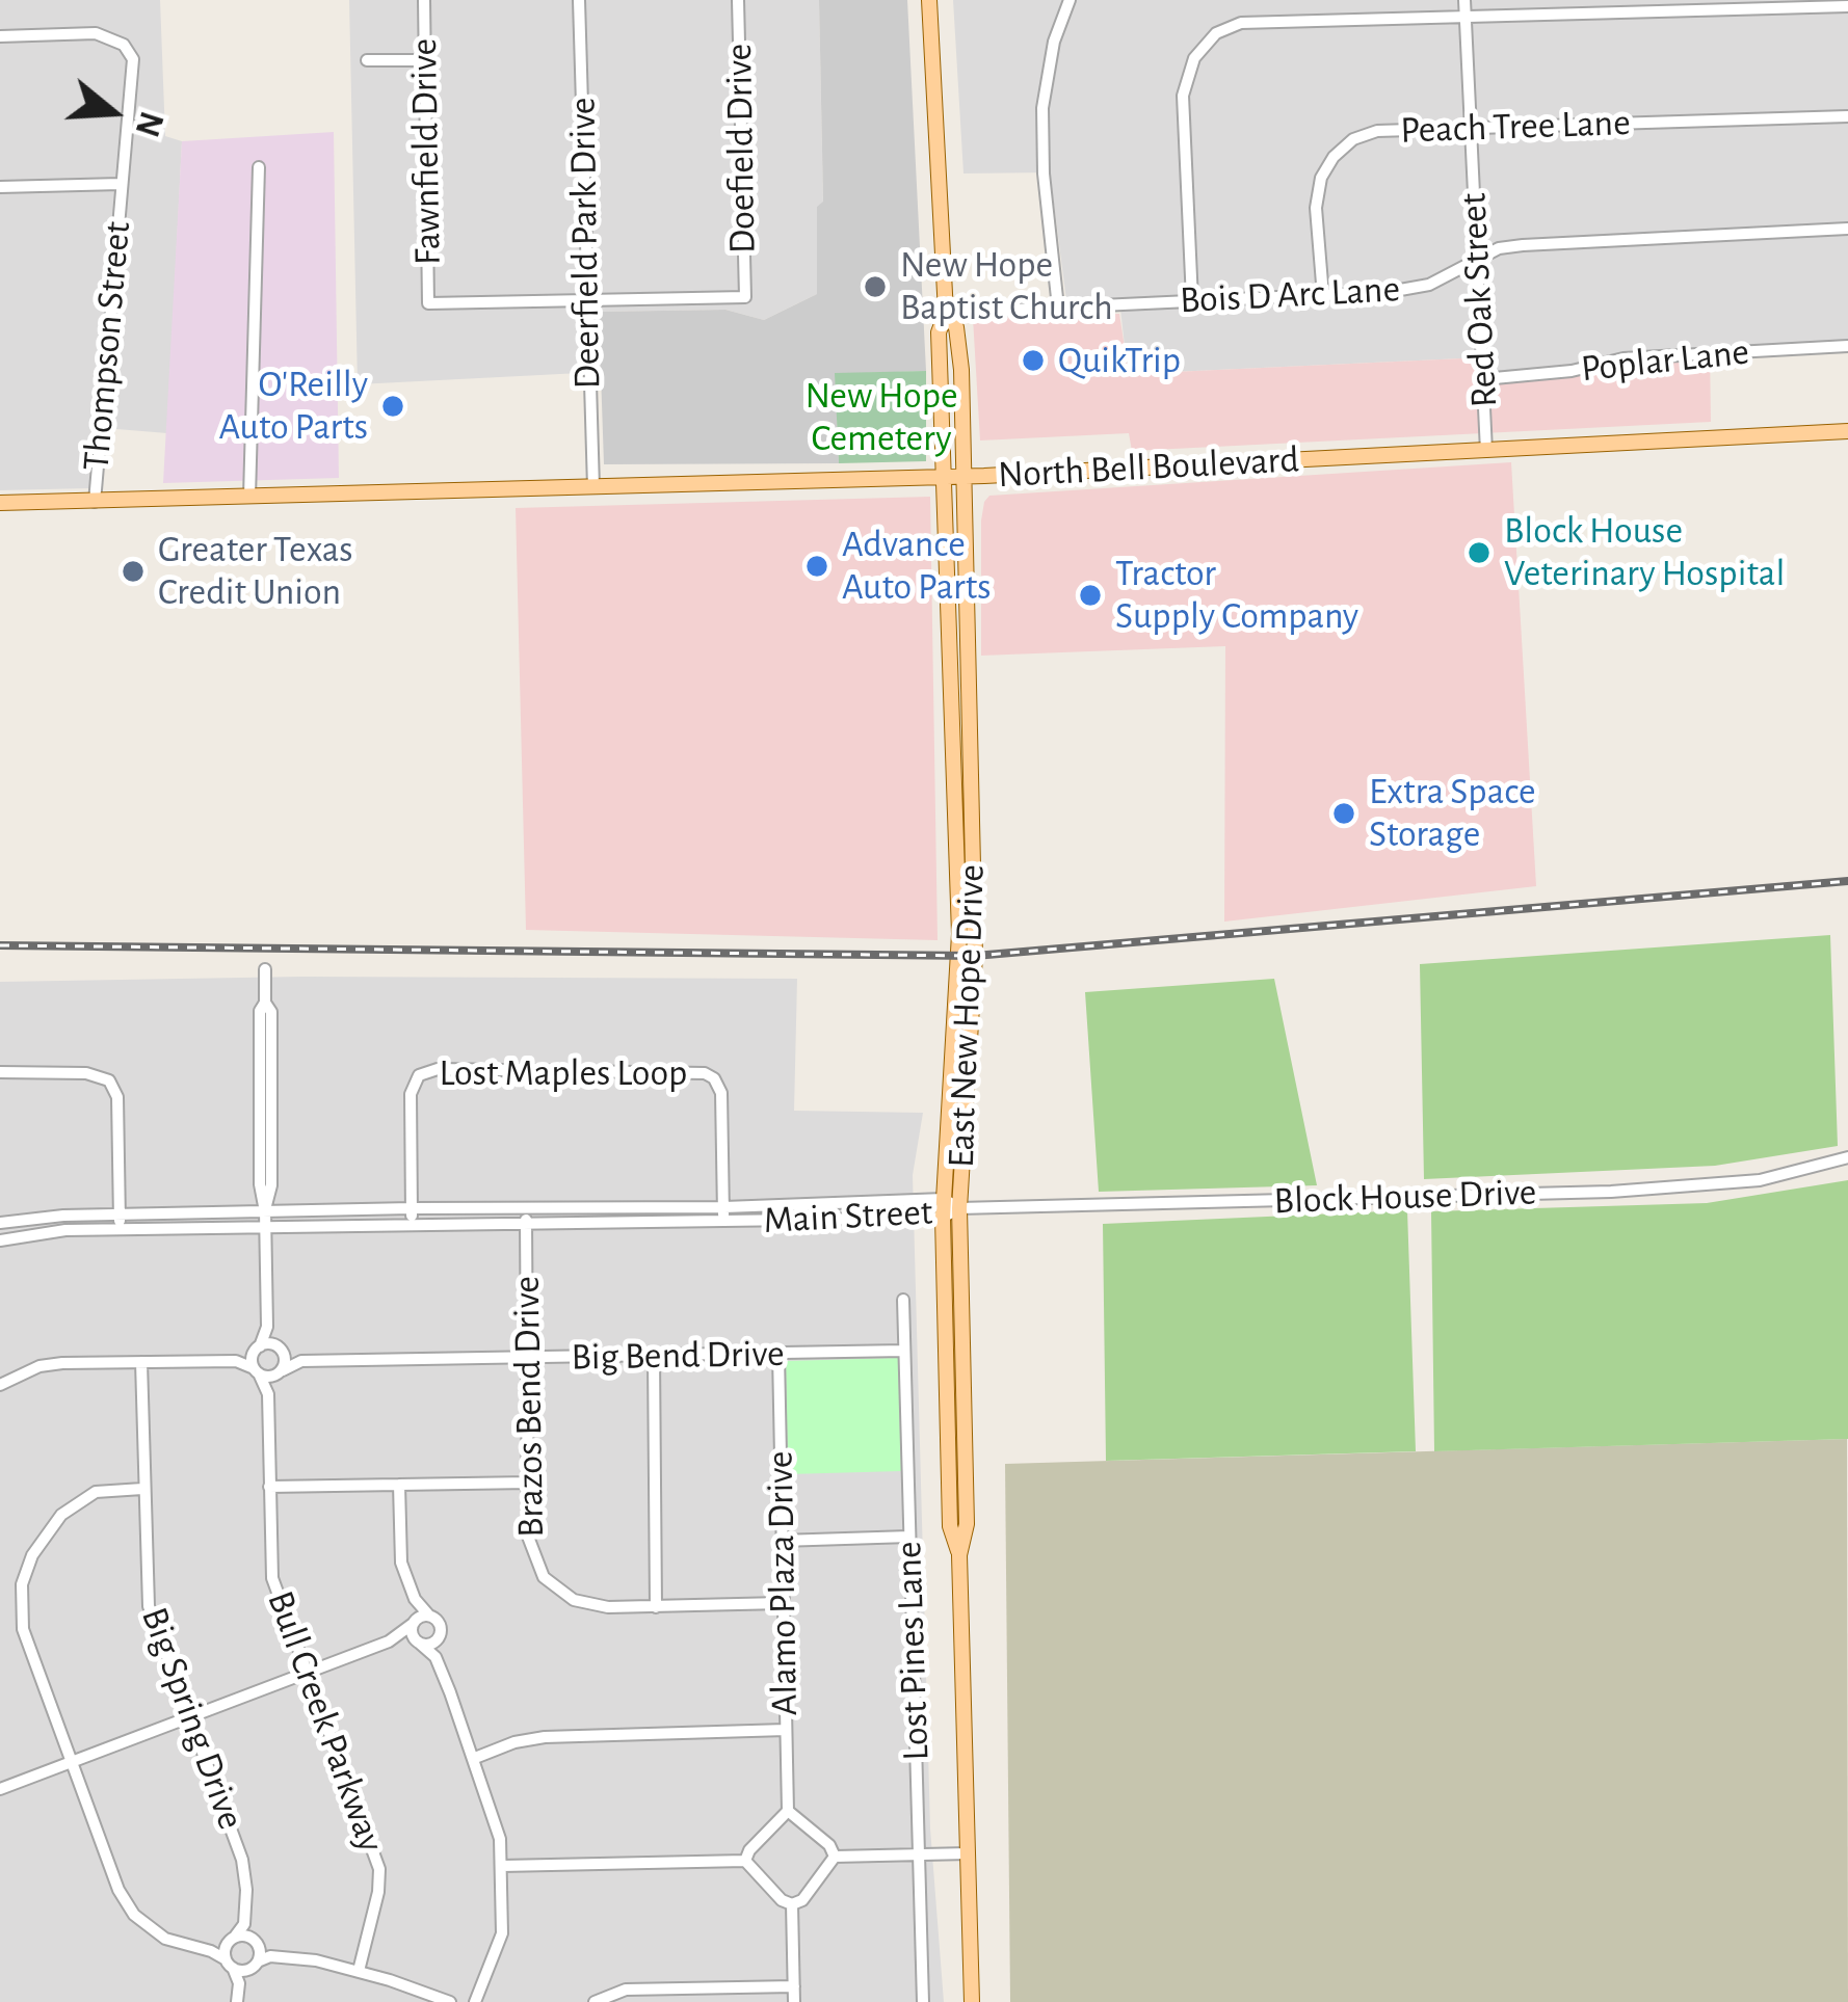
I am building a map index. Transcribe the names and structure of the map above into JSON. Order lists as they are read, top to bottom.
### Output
{
  "streets": {
    "main road": ["North Bell Boulevard", "East New Hope Drive"],
    "street": [
      "Peach Tree Lane",
      "Doefield Drive",
      "Fawnfield Drive",
      "Deerfield Park Drive",
      "Bois D Arc Lane",
      "Red Oak Street",
      "Thompson Street",
      "Poplar Lane",
      "Lost Maples Loop",
      "Block House Drive",
      "Main Street",
      "Big Bend Drive",
      "Brazos Bend Drive",
      "Alamo Plaza Drive",
      "Lost Pines Lane",
      "Big Spring Drive",
      "Bull Creek Parkway"
    ]
  },
  "crossings": [
    ["Peach Tree Lane", "Bois D Arc Lane"],
    ["Peach Tree Lane", "Red Oak Street"],
    ["Doefield Drive", "Fawnfield Drive"],
    ["Doefield Drive", "Deerfield Park Drive"],
    ["Fawnfield Drive", "Deerfield Park Drive"],
    ["Deerfield Park Drive", "North Bell Boulevard"],
    ["Bois D Arc Lane", "Red Oak Street"],
    ["Bois D Arc Lane", "East New Hope Drive"],
    ["Red Oak Street", "Poplar Lane"],
    ["Red Oak Street", "North Bell Boulevard"],
    ["Thompson Street", "North Bell Boulevard"],
    ["North Bell Boulevard", "East New Hope Drive"],
    ["East New Hope Drive", "Block House Drive"],
    ["East New Hope Drive", "Main Street"],
    ["Lost Maples Loop", "Main Street"],
    ["Block House Drive", "Main Street"],
    ["Main Street", "Brazos Bend Drive"],
    ["Big Bend Drive", "Brazos Bend Drive"],
    ["Big Bend Drive", "Alamo Plaza Drive"],
    ["Big Bend Drive", "Lost Pines Lane"],
    ["Big Bend Drive", "Bull Creek Parkway"],
    ["Brazos Bend Drive", "Alamo Plaza Drive"]
  ],
  "parks": ["New Hope Cemetery"],
  "places": [
    "New Hope Baptist Church",
    "QuikTrip",
    "O'Reilly Auto Parts",
    "Block House Veterinary Hospital",
    "Advance Auto Parts",
    "Greater Texas Credit Union",
    "Tractor Supply Company",
    "Extra Space Storage"
  ],
  "north": "right"
}
